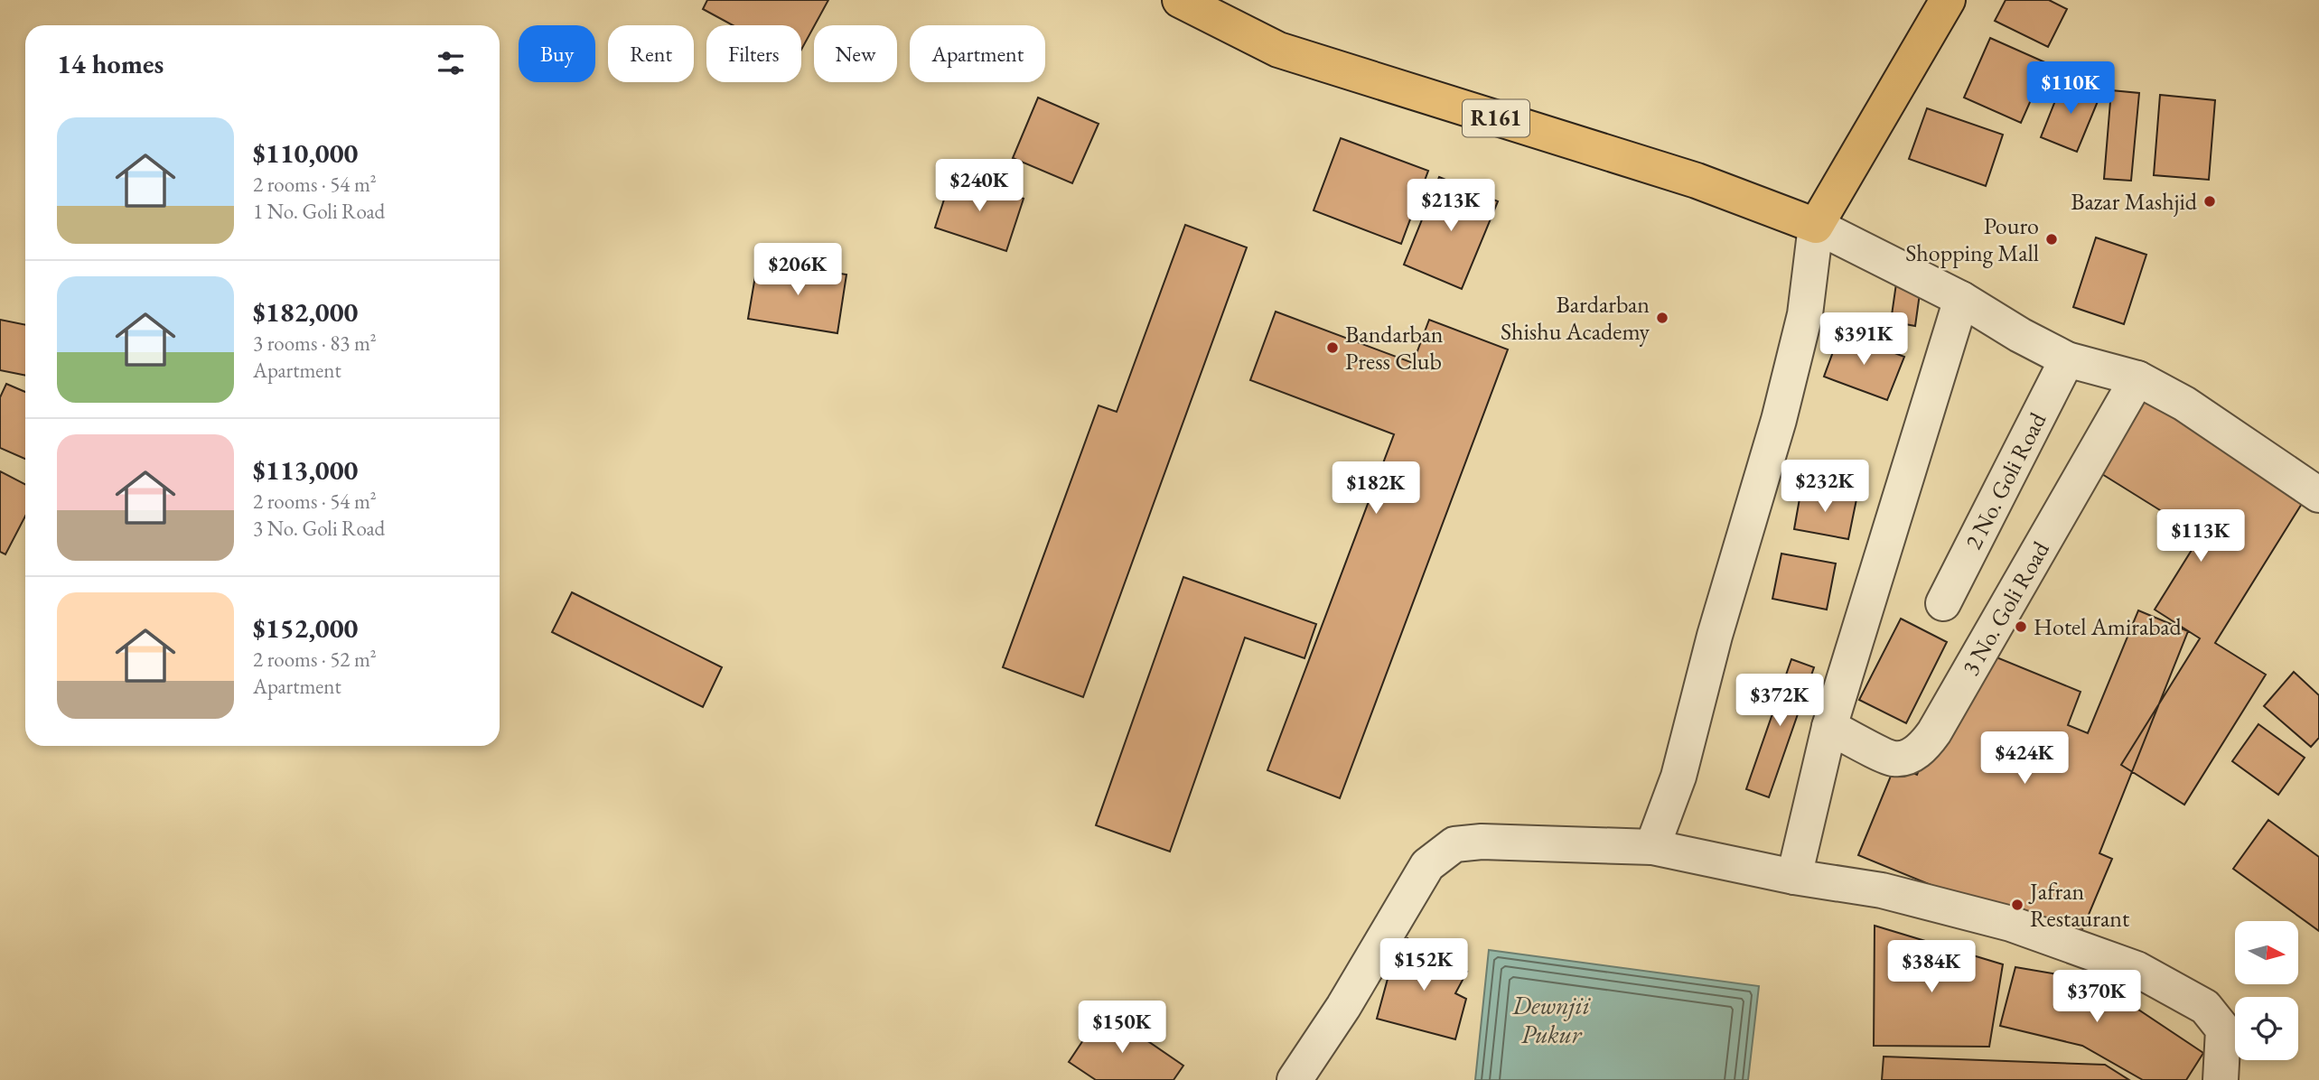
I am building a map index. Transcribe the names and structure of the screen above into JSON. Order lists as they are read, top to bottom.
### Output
{
  "streets": {
    "main road": ["R161"],
    "street": ["2 No. Goli Road", "3 No. Goli Road"]
  },
  "water": ["Dewnjii Pukur"],
  "places": [
    "Bazar Mashjid",
    "Pouro Shopping Mall",
    "Bardarban Shishu Academy",
    "Bandarban Press Club",
    "Hotel Amirabad",
    "Jafran Restaurant"
  ],
  "north": "right",
  "page": {
    "chip": [
      "Buy",
      "Rent",
      "Filters",
      "New",
      "Apartment"
    ],
    "heading": "14 homes",
    "price": [
      "$110K",
      "$240K",
      "$213K",
      "$206K",
      "$391K",
      "$232K",
      "$182K",
      "$113K",
      "$372K",
      "$424K",
      "$152K",
      "$384K",
      "$370K",
      "$150K"
    ],
    "list": [
      {
        "name": "$110,000",
        "note": "2 rooms · 54 m² · 1 No. Goli Road"
      },
      {
        "name": "$182,000",
        "note": "3 rooms · 83 m² · Apartment"
      },
      {
        "name": "$113,000",
        "note": "2 rooms · 54 m² · 3 No. Goli Road"
      },
      {
        "name": "$152,000",
        "note": "2 rooms · 52 m² · Apartment"
      }
    ]
  }
}
